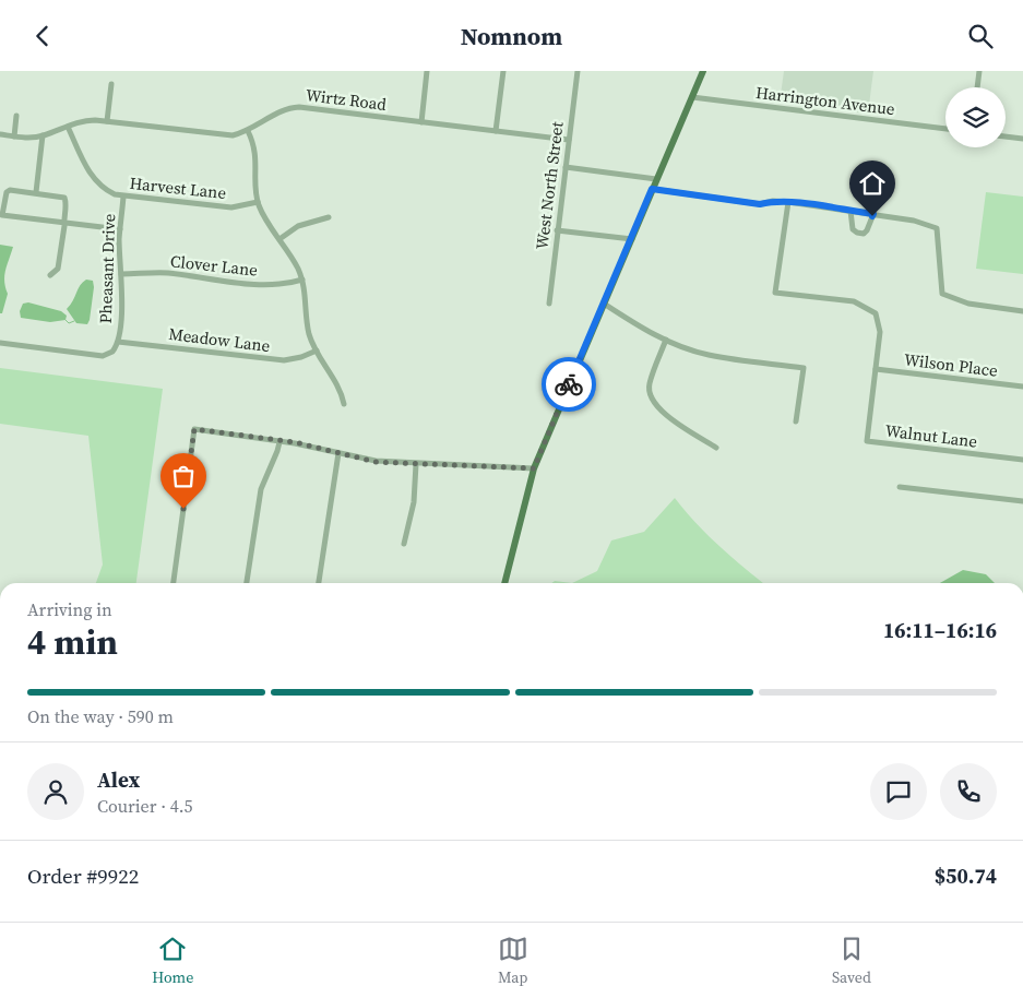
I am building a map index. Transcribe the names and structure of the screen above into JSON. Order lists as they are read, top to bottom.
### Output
{
  "streets": {
    "street": [
      "Wirtz Road",
      "Harrington Avenue",
      "West North Street",
      "Harvest Lane",
      "Clover Lane",
      "Pheasant Drive",
      "Meadow Lane",
      "Wilson Place",
      "Walnut Lane"
    ]
  },
  "crossings": [
    ["Wirtz Road", "West North Street"],
    ["Wirtz Road", "Harvest Lane"],
    ["Harvest Lane", "Pheasant Drive"],
    ["Clover Lane", "Pheasant Drive"],
    ["Pheasant Drive", "Meadow Lane"],
    ["Wilson Place", "Walnut Lane"]
  ],
  "page": {
    "header": "Nomnom",
    "heading": ["4 min", "Arriving in", "16:11–16:16"],
    "panel": [
      "Alex",
      "Courier · 4.5",
      "Order #9922",
      "$50.74"
    ],
    "bar": "On the way · 590 m",
    "tabs": ["Home", "Map", "Saved"]
  }
}
